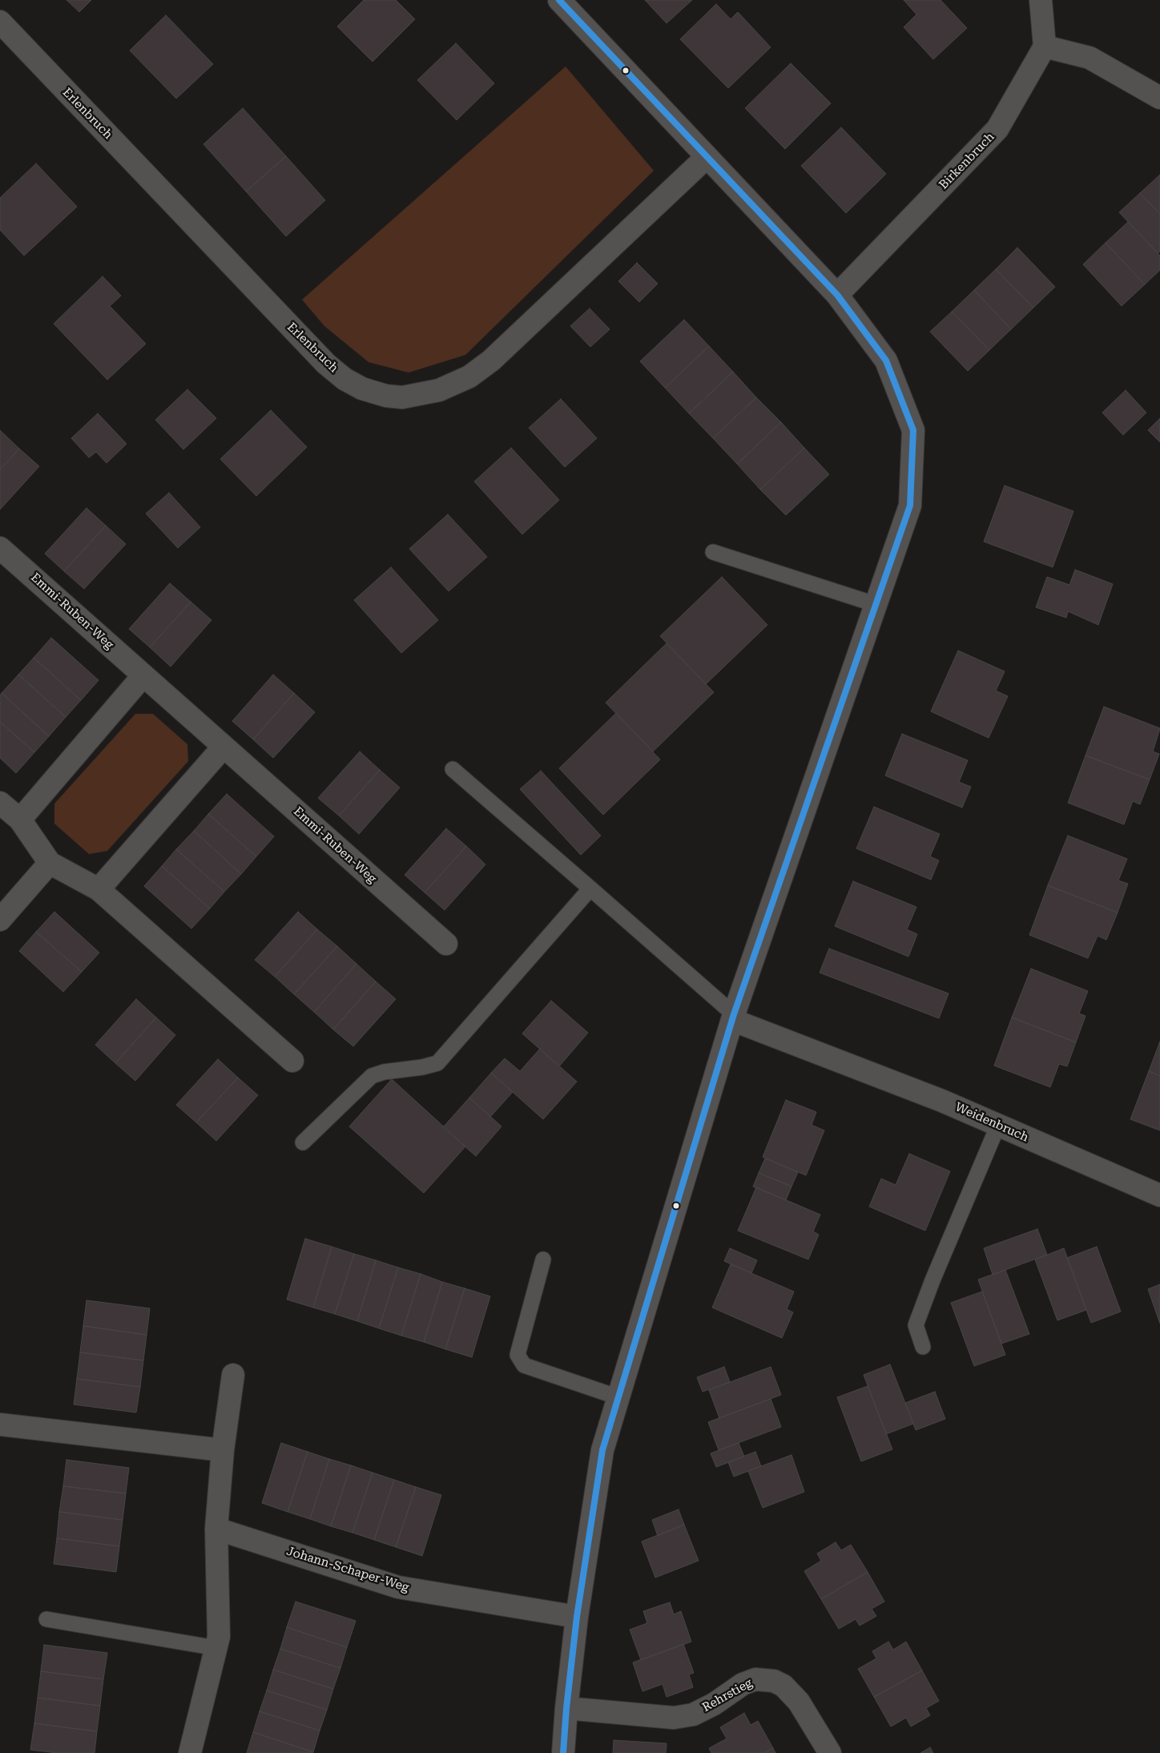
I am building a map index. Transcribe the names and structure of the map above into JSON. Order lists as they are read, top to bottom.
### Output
{
  "streets": {
    "street": [
      "Erlenbruch",
      "Birkenbruch",
      "Emmi-Ruben-Weg",
      "Weidenbruch",
      "Johann-Schaper-Weg",
      "Rehrstieg"
    ]
  }
}
